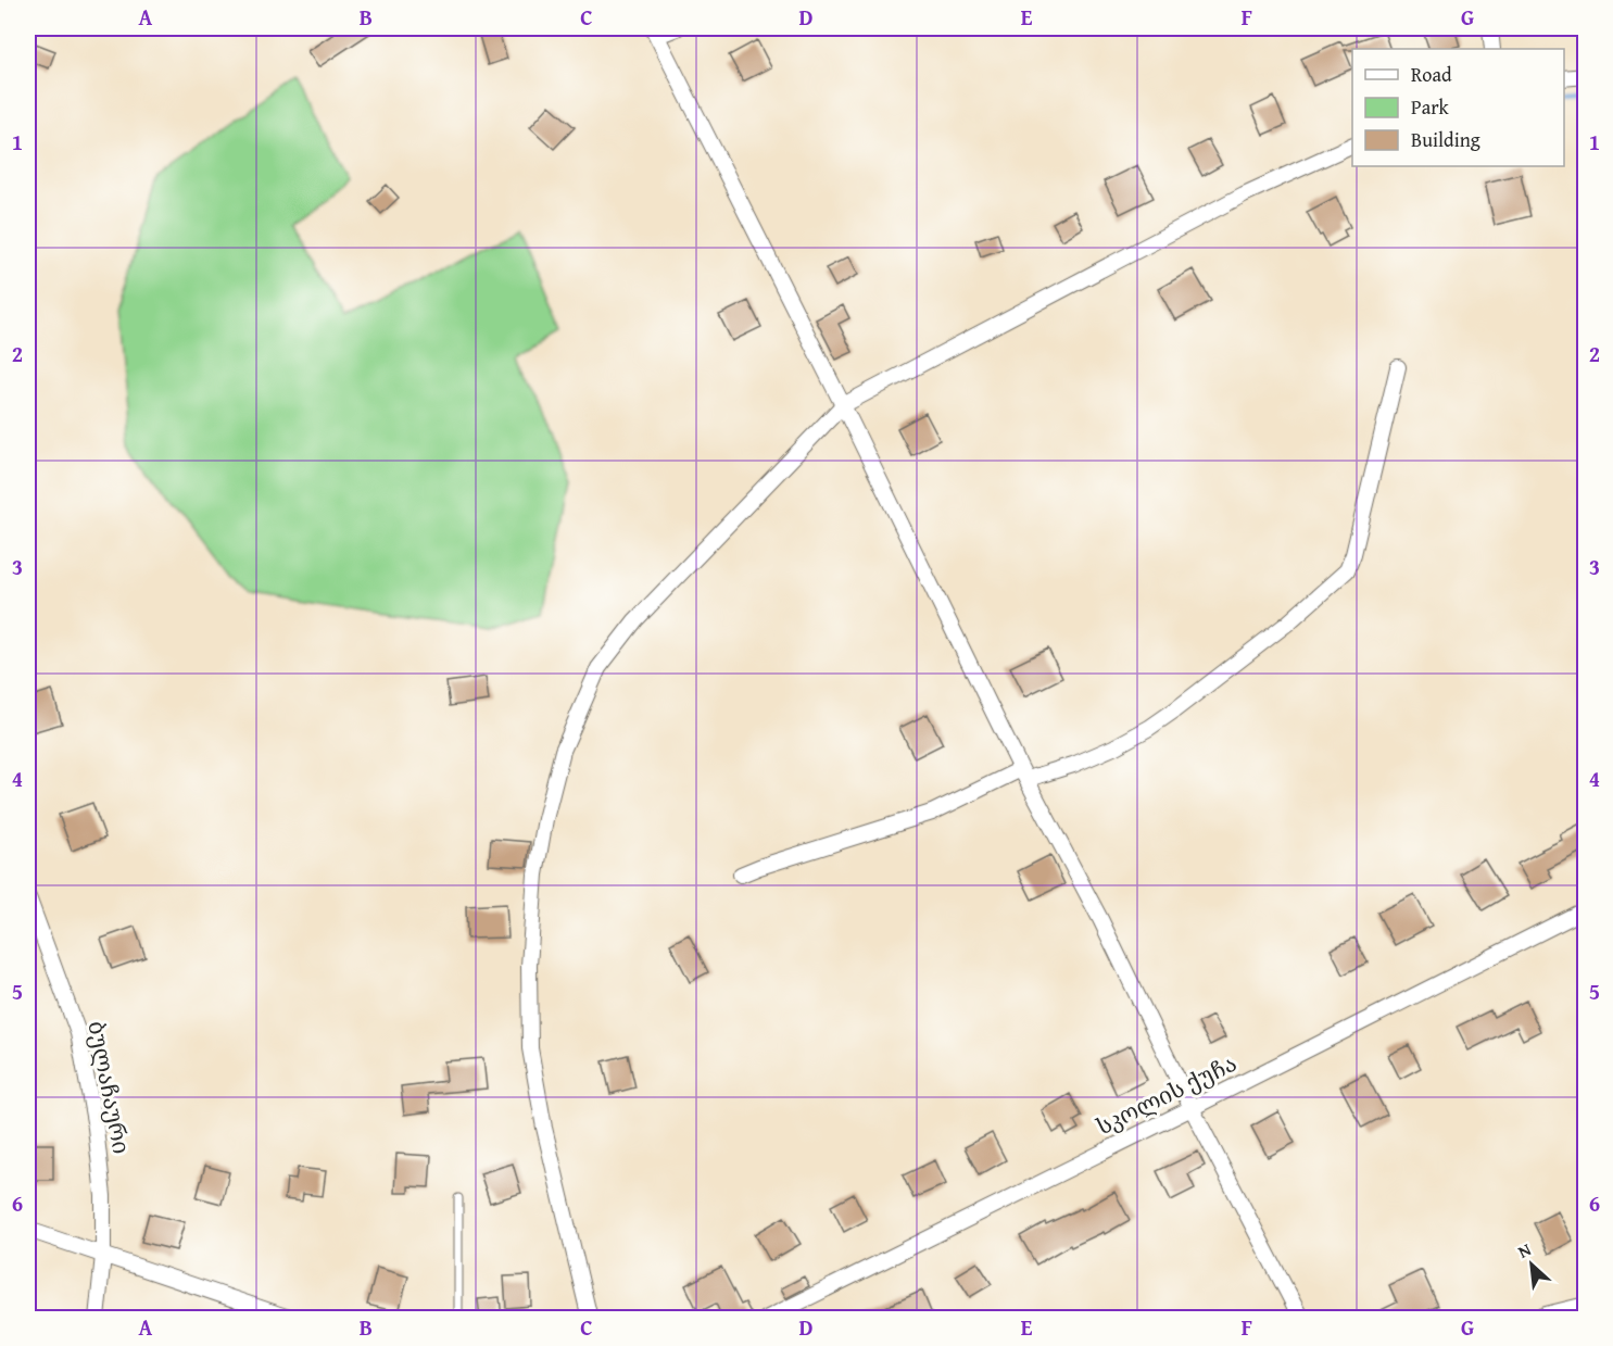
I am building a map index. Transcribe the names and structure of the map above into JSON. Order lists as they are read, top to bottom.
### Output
{
  "streets": {
    "street": ["ბულაჩაური", "სკოლის ქუჩა"]
  },
  "legend": ["Road", "Park", "Building"],
  "north": "top left",
  "grid": {
    "columns": [
      "A",
      "B",
      "C",
      "D",
      "E",
      "F",
      "G"
    ],
    "rows": [
      "1",
      "2",
      "3",
      "4",
      "5",
      "6"
    ]
  }
}
